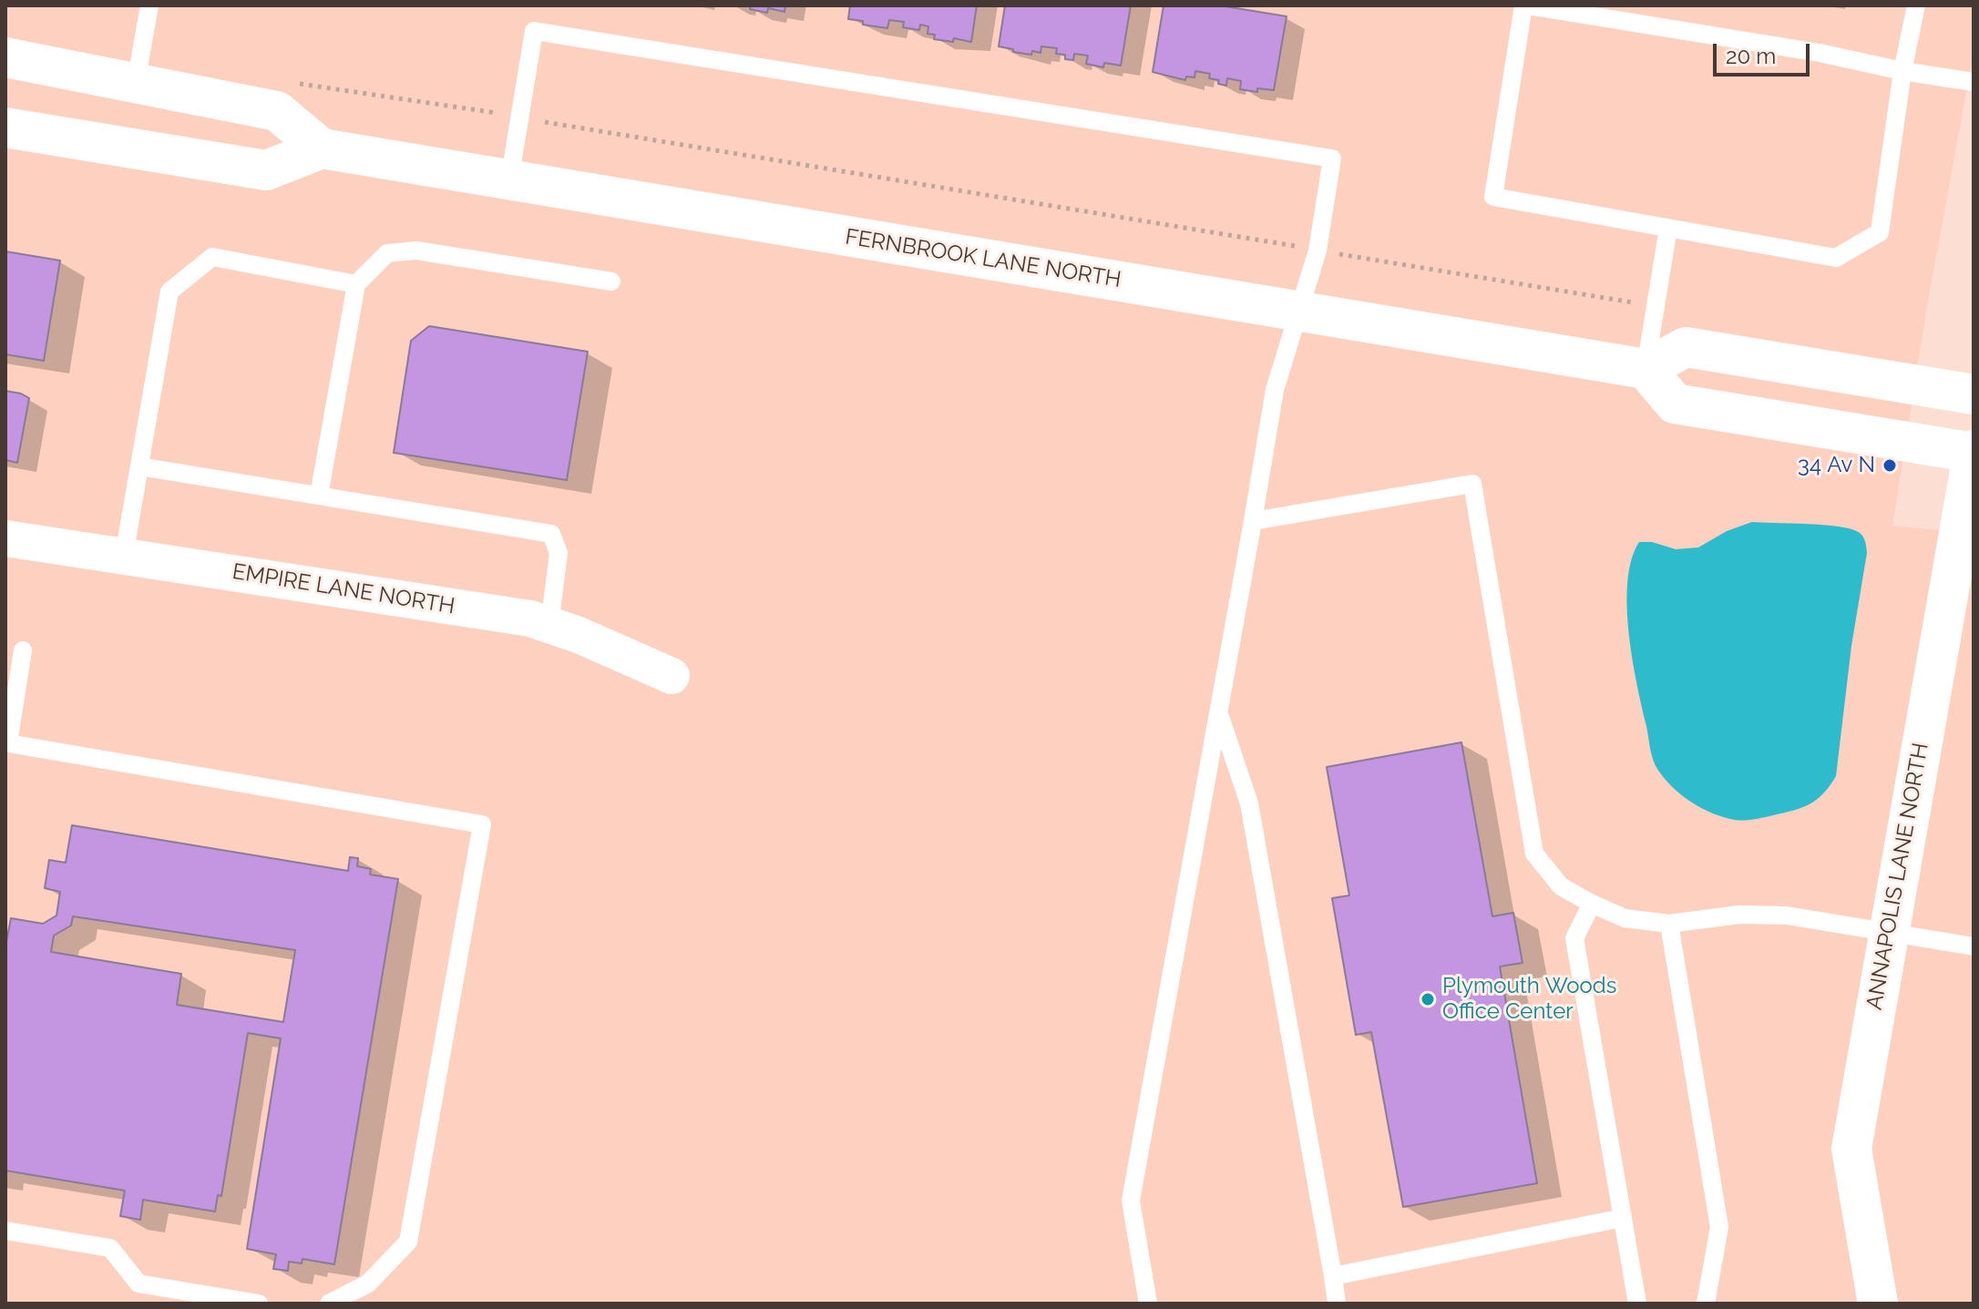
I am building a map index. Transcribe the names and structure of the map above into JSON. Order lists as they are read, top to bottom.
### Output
{
  "streets": {
    "street": ["FERNBROOK LANE NORTH", "EMPIRE LANE NORTH", "ANNAPOLIS LANE NORTH"]
  },
  "places": ["34 Av N", "Plymouth Woods Office Center"],
  "scale_bar": "20 m"
}
